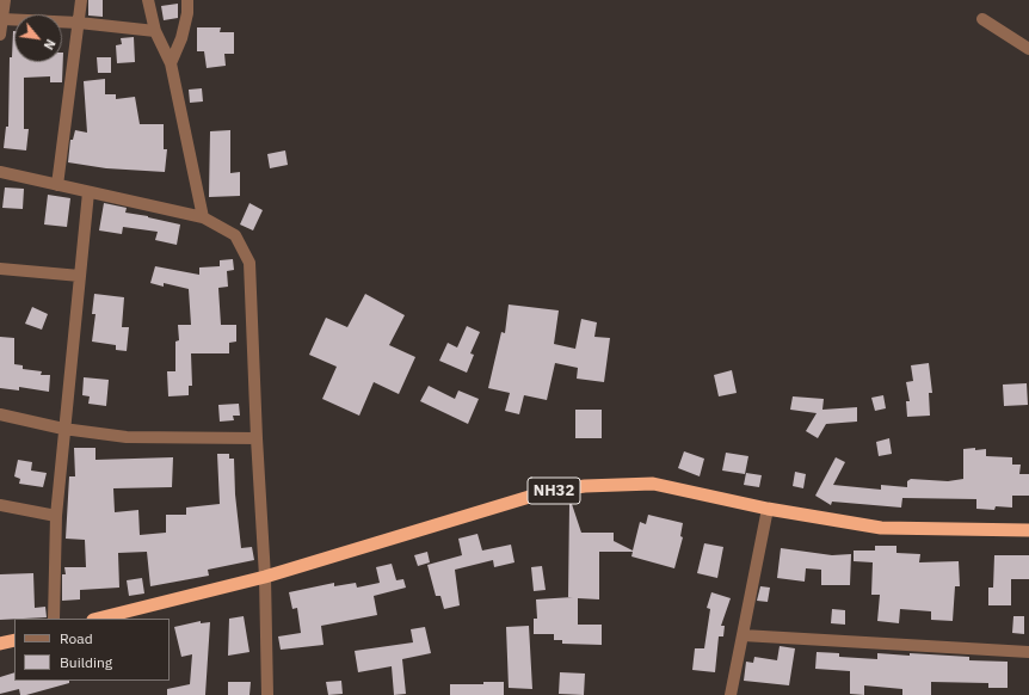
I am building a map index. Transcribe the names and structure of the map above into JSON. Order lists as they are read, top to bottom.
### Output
{
  "streets": {
    "highway": ["NH32"]
  },
  "legend": ["Road", "Building"],
  "north": "bottom right"
}
